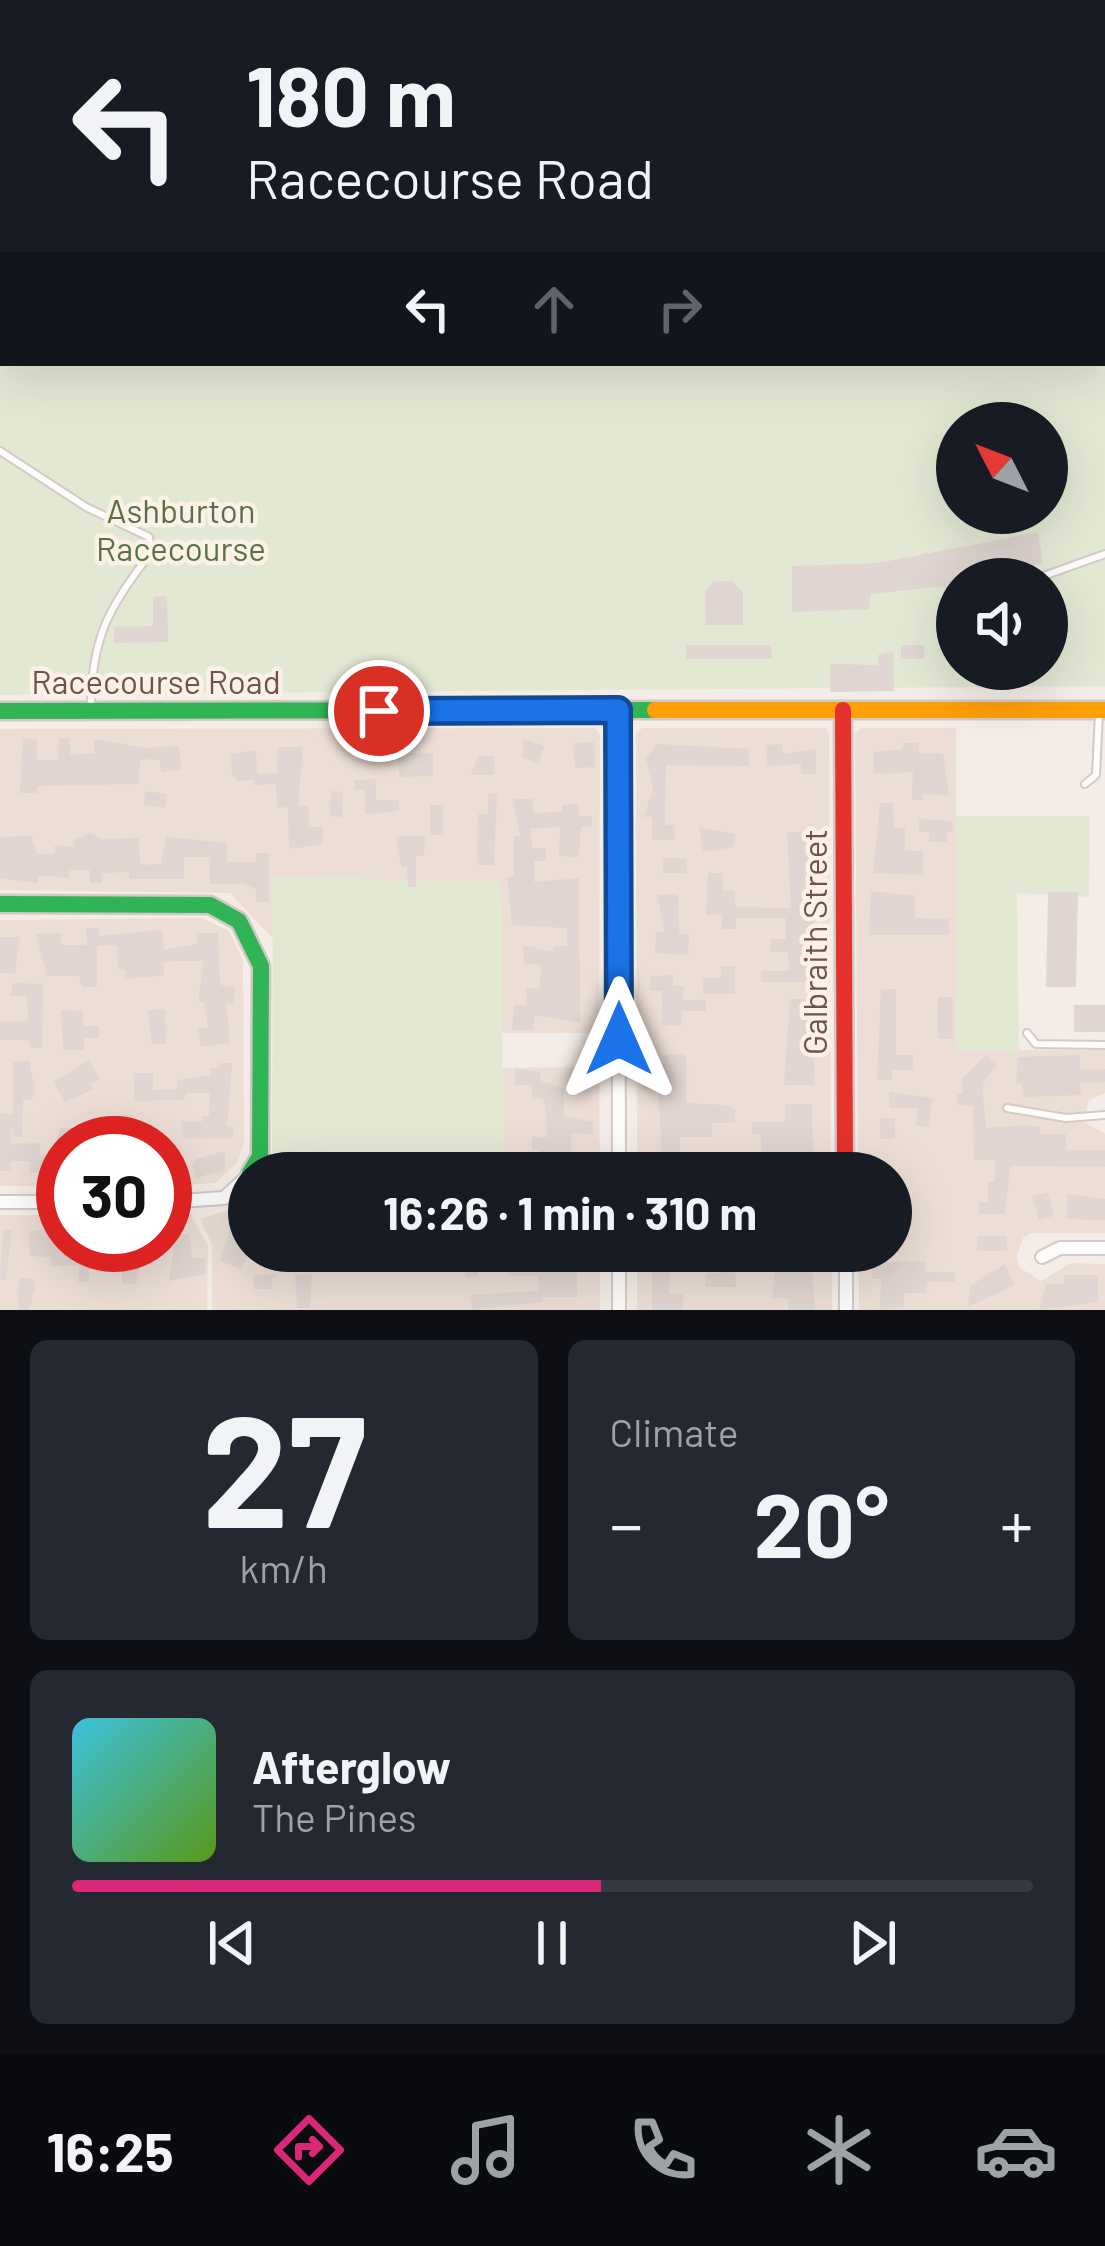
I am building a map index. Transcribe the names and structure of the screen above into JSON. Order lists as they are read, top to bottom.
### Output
{
  "streets": {
    "street": ["Racecourse Road", "Galbraith Street"]
  },
  "crossings": [
    ["Racecourse Road", "Galbraith Street"]
  ],
  "parks": ["Ashburton Racecourse"],
  "north": "top left",
  "page": {
    "turn": ["180 m", "Racecourse Road"],
    "limit": "30",
    "trip": "16:26 · 1 min · 310 m",
    "tile": [
      ["27", "km/h"],
      "Climate"
    ],
    "heat": ["−", "20°", "+"],
    "song": ["Afterglow", "The Pines"],
    "tabs": "16:25"
  }
}
